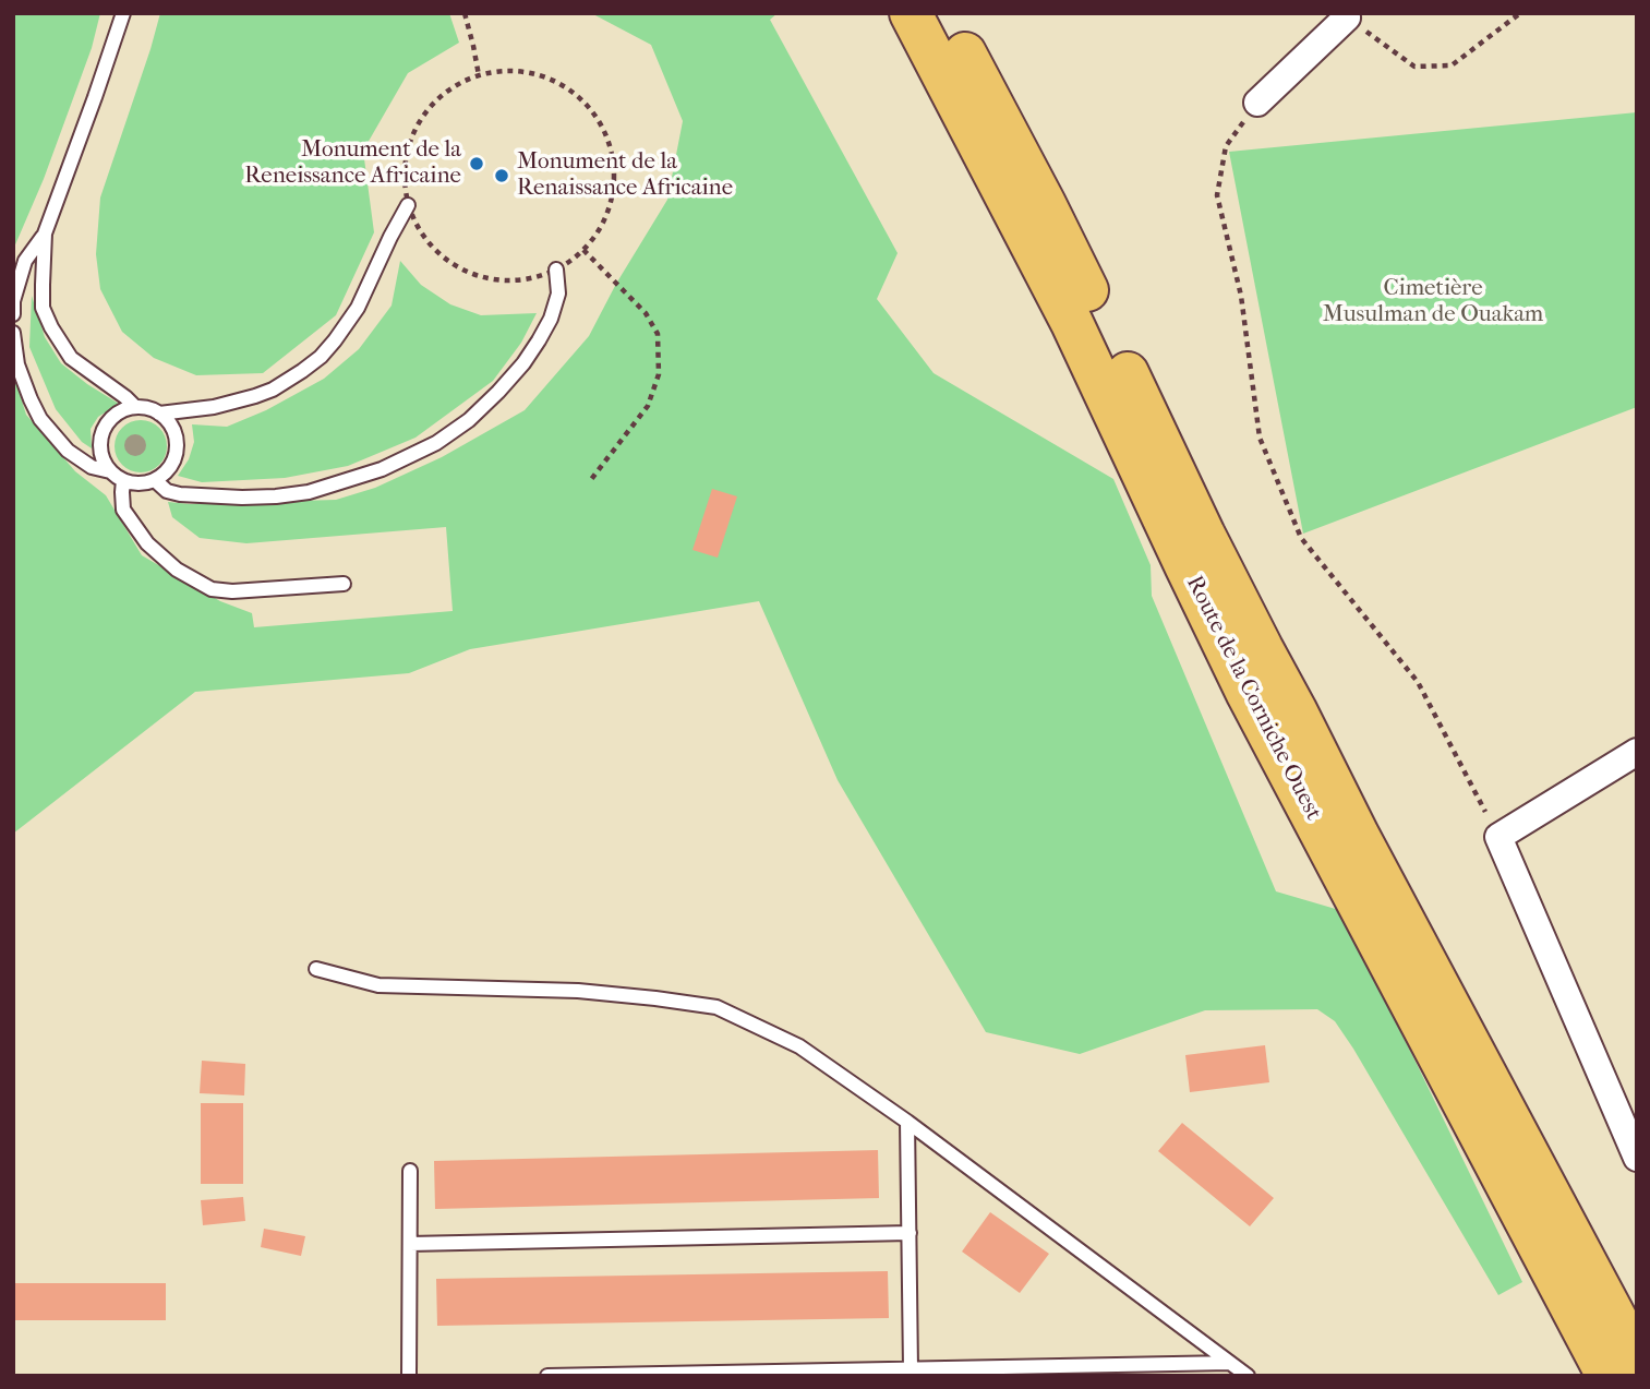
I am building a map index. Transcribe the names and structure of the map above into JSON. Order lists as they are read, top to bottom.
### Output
{
  "streets": {
    "highway": ["Route de la Corniche Ouest"]
  },
  "parks": ["Cimetière Musulman de Ouakam"],
  "places": ["Monument de la Reneissance Africaine", "Monument de la Renaissance Africaine"]
}
